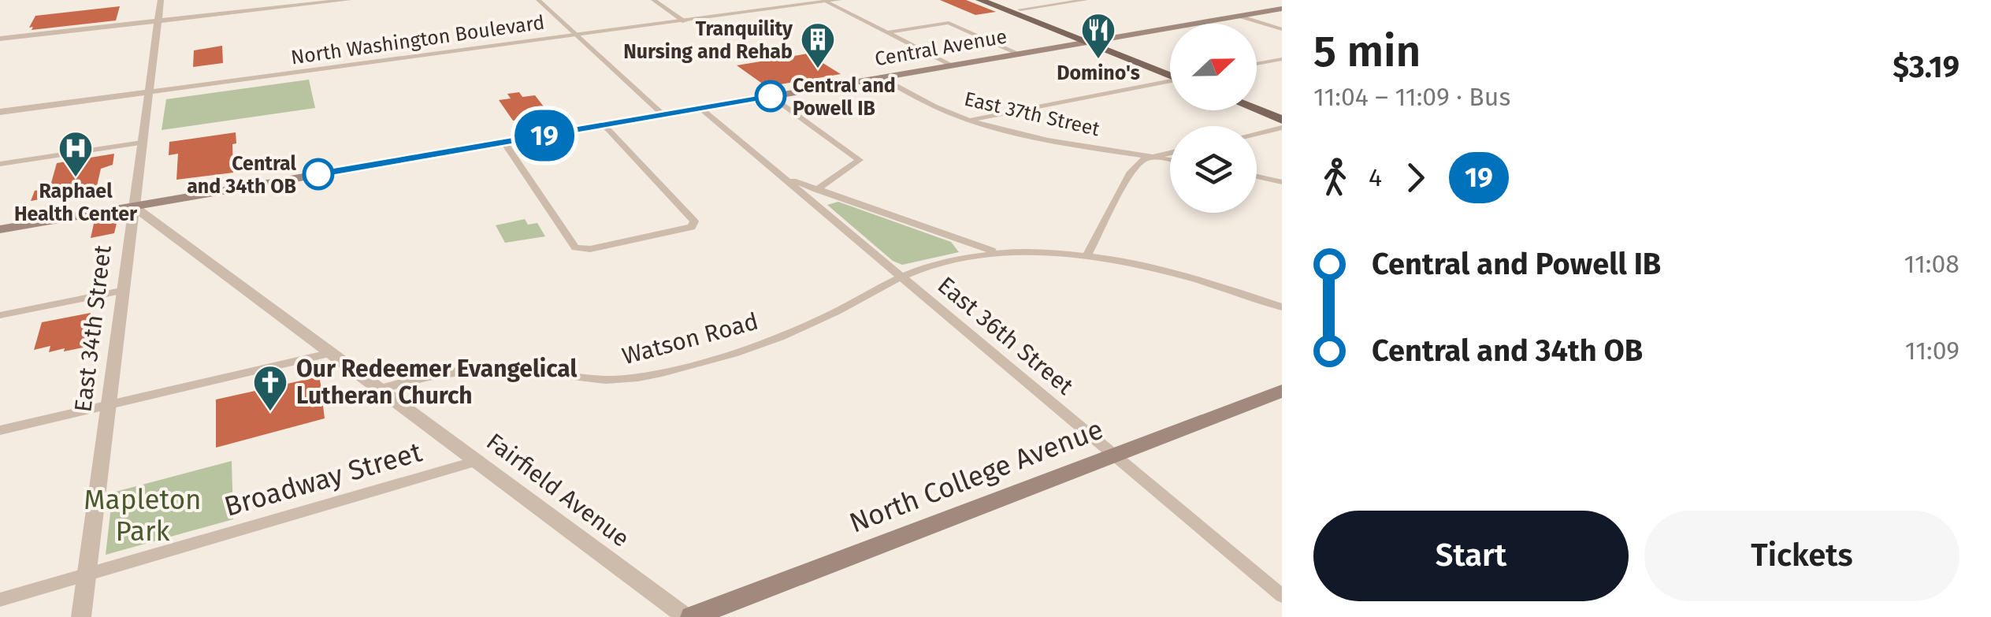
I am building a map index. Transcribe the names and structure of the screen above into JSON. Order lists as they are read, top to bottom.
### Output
{
  "streets": {
    "main road": ["Central Avenue", "North College Avenue"],
    "street": [
      "North Washington Boulevard",
      "East 37th Street",
      "East 34th Street",
      "East 36th Street",
      "Watson Road",
      "Broadway Street",
      "Fairfield Avenue"
    ]
  },
  "crossings": [
    ["North Washington Boulevard", "East 37th Street"],
    ["North Washington Boulevard", "East 34th Street"],
    ["Central Avenue", "East 37th Street"],
    ["Central Avenue", "East 34th Street"],
    ["Central Avenue", "East 36th Street"],
    ["Central Avenue", "Fairfield Avenue"],
    ["East 34th Street", "Broadway Street"],
    ["East 34th Street", "Fairfield Avenue"],
    ["East 36th Street", "Watson Road"],
    ["East 36th Street", "North College Avenue"],
    ["Watson Road", "Fairfield Avenue"],
    ["North College Avenue", "Fairfield Avenue"],
    ["Broadway Street", "Fairfield Avenue"]
  ],
  "parks": ["Mapleton Park"],
  "places": {
    "restaurant": ["Domino's"],
    "building": ["Tranquility Nursing and Rehab"],
    "other": ["Central and Powell IB", "Central and 34th OB"],
    "hospital": ["Raphael Health Center"],
    "church": ["Our Redeemer Evangelical Lutheran Church"]
  },
  "lines": ["bus line 19"],
  "north": "right",
  "page": {
    "on_map": "19",
    "heading": ["5 min", "11:04 – 11:09 · Bus", "$3.19"],
    "legs": ["4", "19"],
    "list": [
      {
        "name": "Central and Powell IB",
        "value": "11:08"
      },
      {
        "name": "Central and 34th OB",
        "value": "11:09"
      }
    ],
    "buttons": ["Start", "Tickets"]
  }
}
